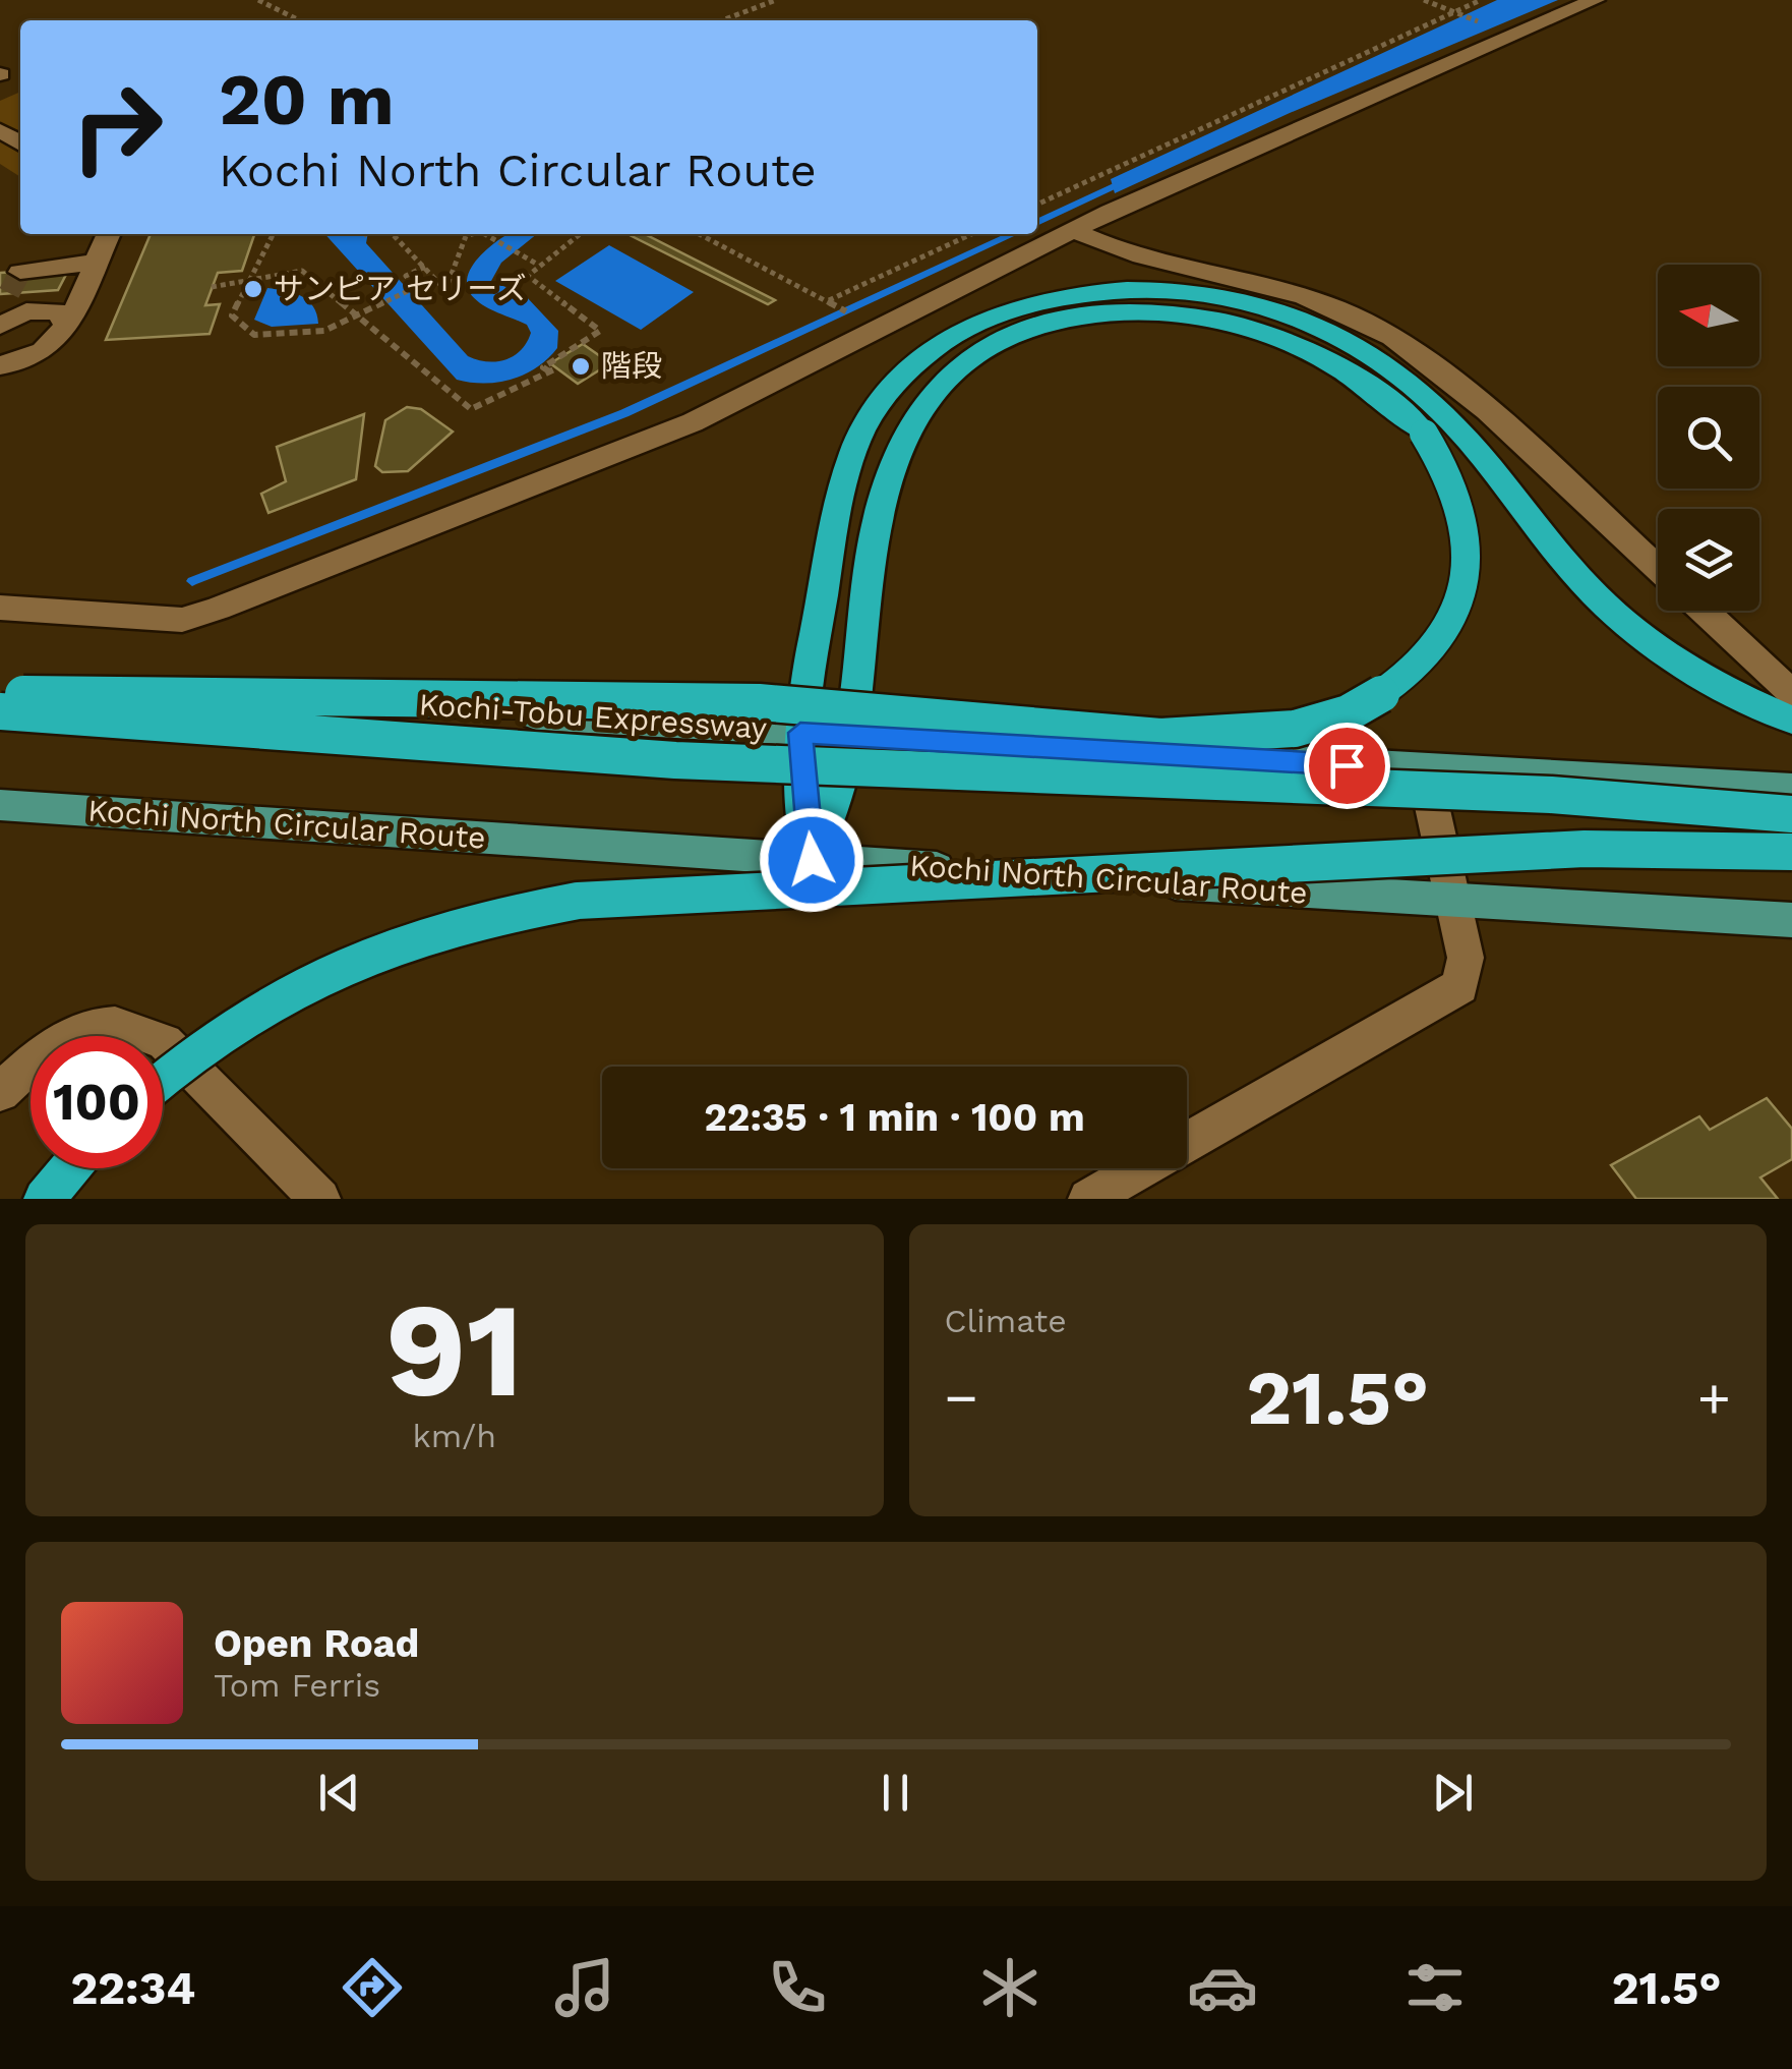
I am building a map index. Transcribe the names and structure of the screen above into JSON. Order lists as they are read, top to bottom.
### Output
{
  "streets": {
    "highway": ["Kochi-Tobu Expressway"],
    "main road": ["Kochi North Circular Route"]
  },
  "places": ["サンピア セリーズ", "階段"],
  "north": "left",
  "page": {
    "turn": ["20 m", "Kochi North Circular Route"],
    "limit": "100",
    "trip": "22:35 · 1 min · 100 m",
    "tile": [
      ["91", "km/h"],
      "Climate"
    ],
    "heat": ["−", "21.5°", "+"],
    "song": ["Open Road", "Tom Ferris"],
    "tabs": ["22:34", "21.5°"]
  }
}
